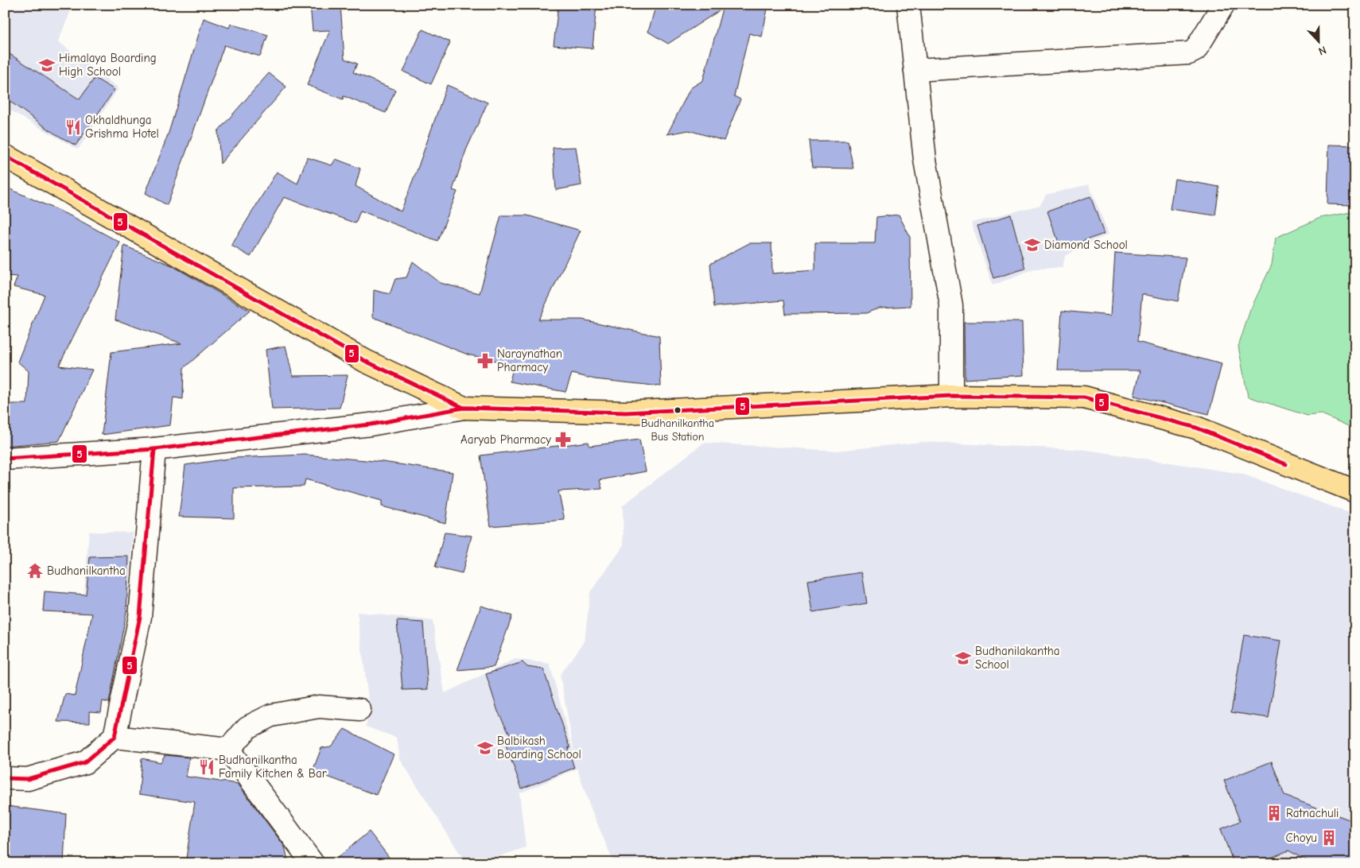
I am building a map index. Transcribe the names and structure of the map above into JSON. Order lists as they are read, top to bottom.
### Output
{
  "places": {
    "school or university": [
      "Himalaya Boarding High School",
      "Diamond School",
      "Budhanilakantha School",
      "Balbikash Boarding School"
    ],
    "restaurant": ["Okhaldhunga Grishma Hotel", "Budhanilkantha Family Kitchen & Bar"],
    "pharmacy": ["Naraynathan Pharmacy", "Aaryab Pharmacy"],
    "other": ["Budhanilkantha Bus Station"],
    "temple": ["Budhanilkantha"],
    "building": ["Ratnachuli", "Choyu"]
  },
  "lines": ["transit line 5"],
  "north": "bottom"
}
